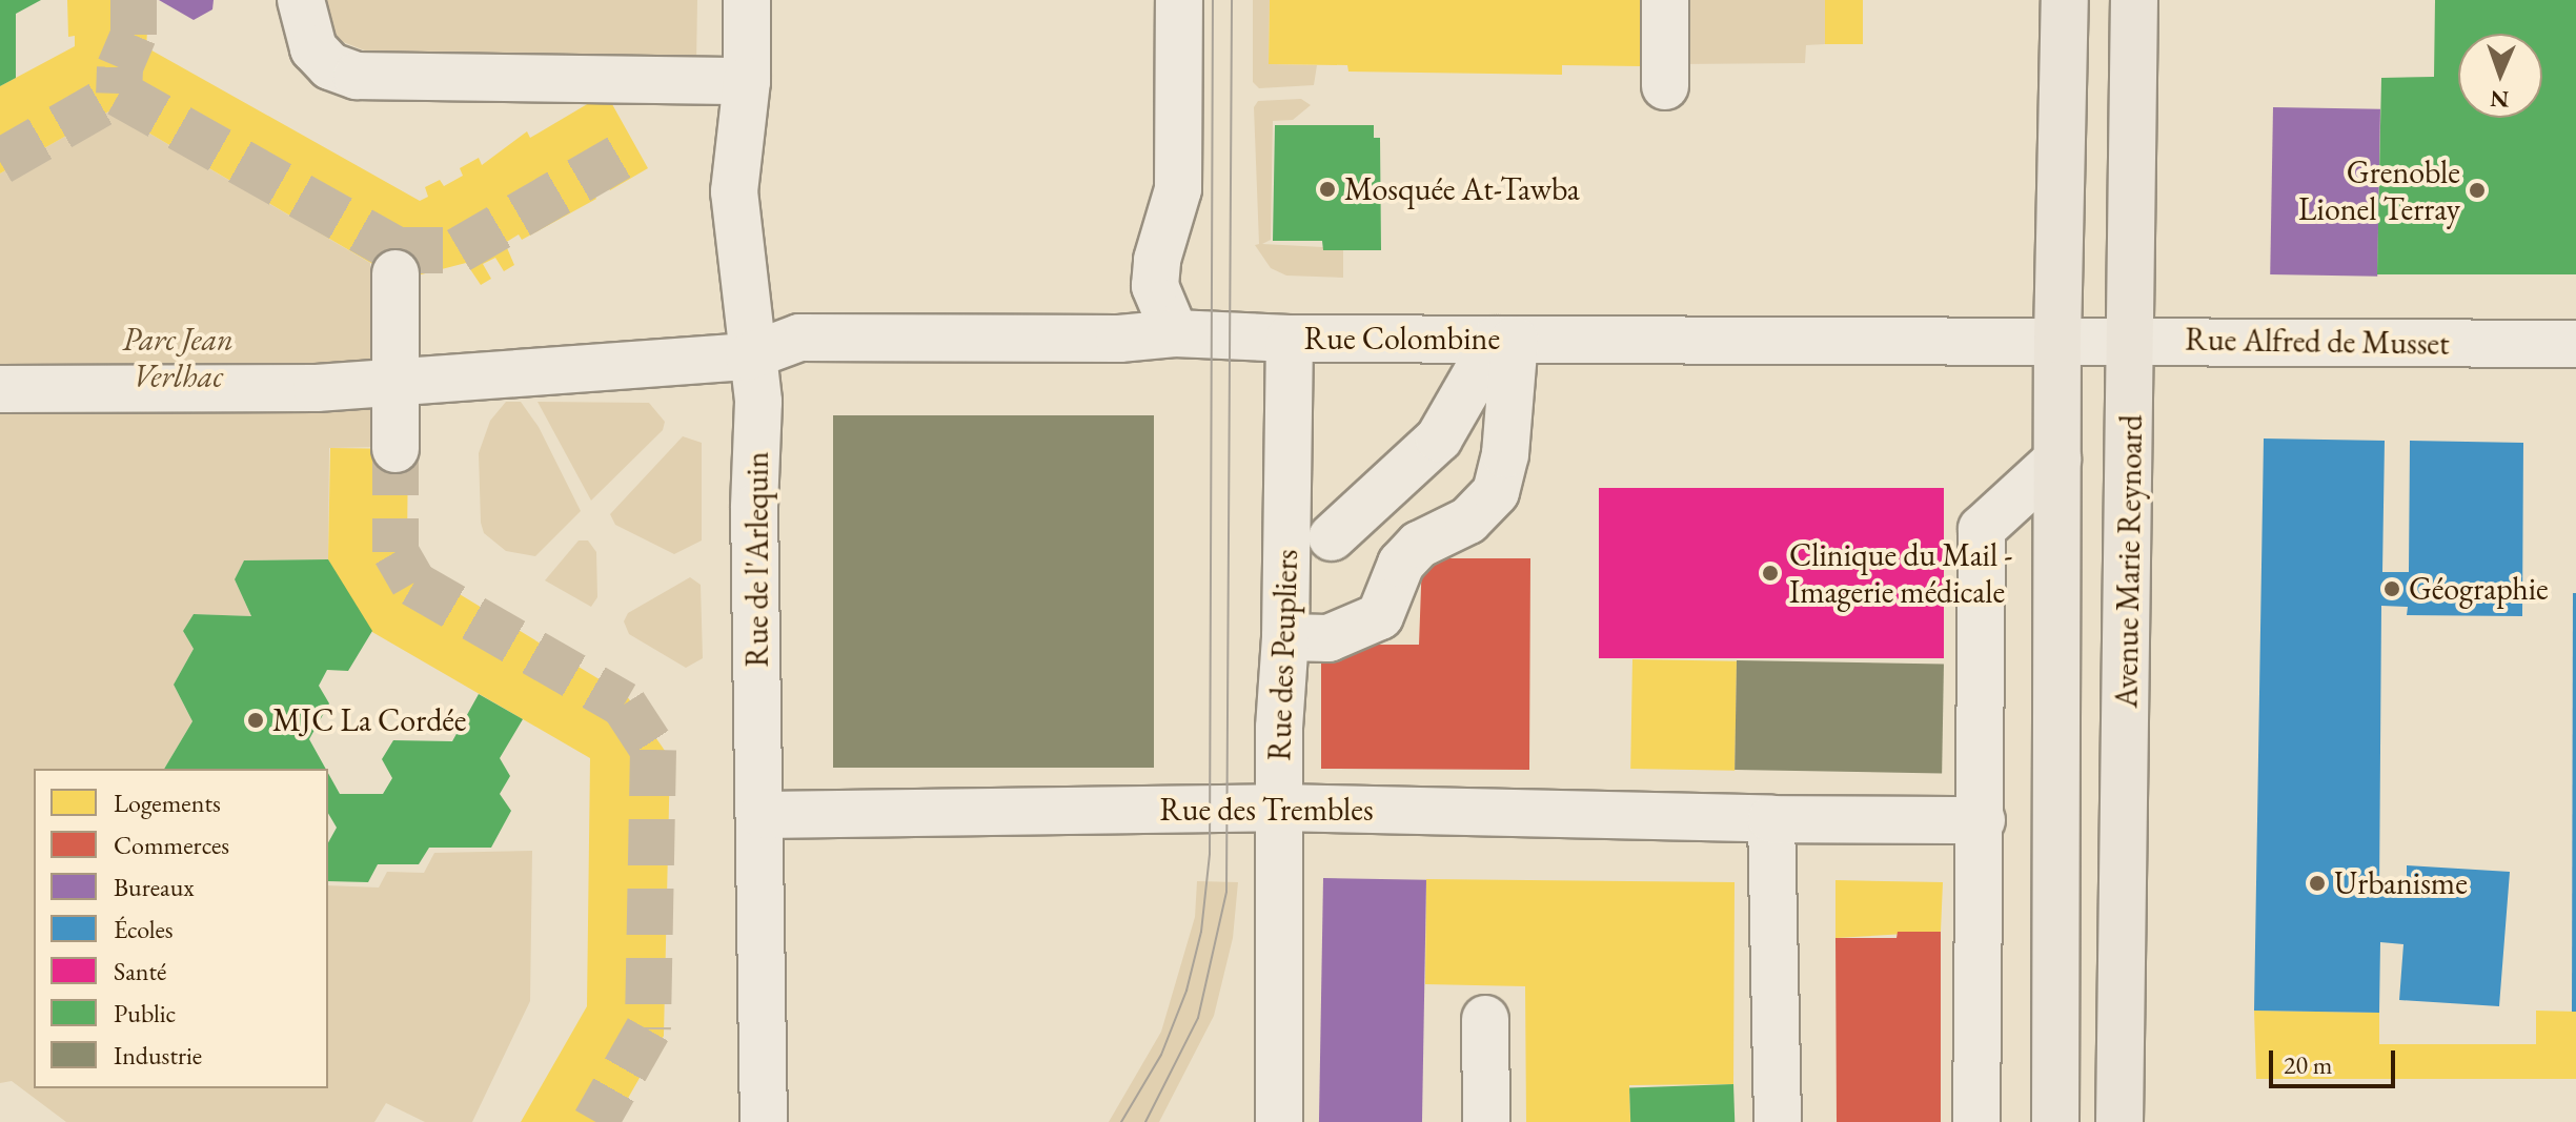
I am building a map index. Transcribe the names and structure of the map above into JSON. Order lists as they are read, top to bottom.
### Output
{
  "streets": {
    "main road": ["Avenue Marie Reynoard"],
    "street": [
      "Rue Colombine",
      "Rue Alfred de Musset",
      "Rue de l'Arlequin",
      "Rue des Peupliers",
      "Rue des Trembles"
    ]
  },
  "crossings": [
    ["Rue Colombine", "Rue Alfred de Musset"],
    ["Rue Colombine", "Rue de l'Arlequin"],
    ["Rue Colombine", "Rue des Peupliers"],
    ["Rue Alfred de Musset", "Avenue Marie Reynoard"],
    ["Rue de l'Arlequin", "Rue des Trembles"],
    ["Rue des Peupliers", "Rue des Trembles"]
  ],
  "parks": ["Parc Jean Verlhac"],
  "places": [
    "Mosquée At-Tawba",
    "Grenoble Lionel Terray",
    "Clinique du Mail - Imagerie médicale",
    "Géographie",
    "MJC La Cordée",
    "Urbanisme"
  ],
  "legend": [
    "Logements",
    "Commerces",
    "Bureaux",
    "Écoles",
    "Santé",
    "Public",
    "Industrie"
  ],
  "scale_bar": "20 m",
  "north": "bottom"
}
